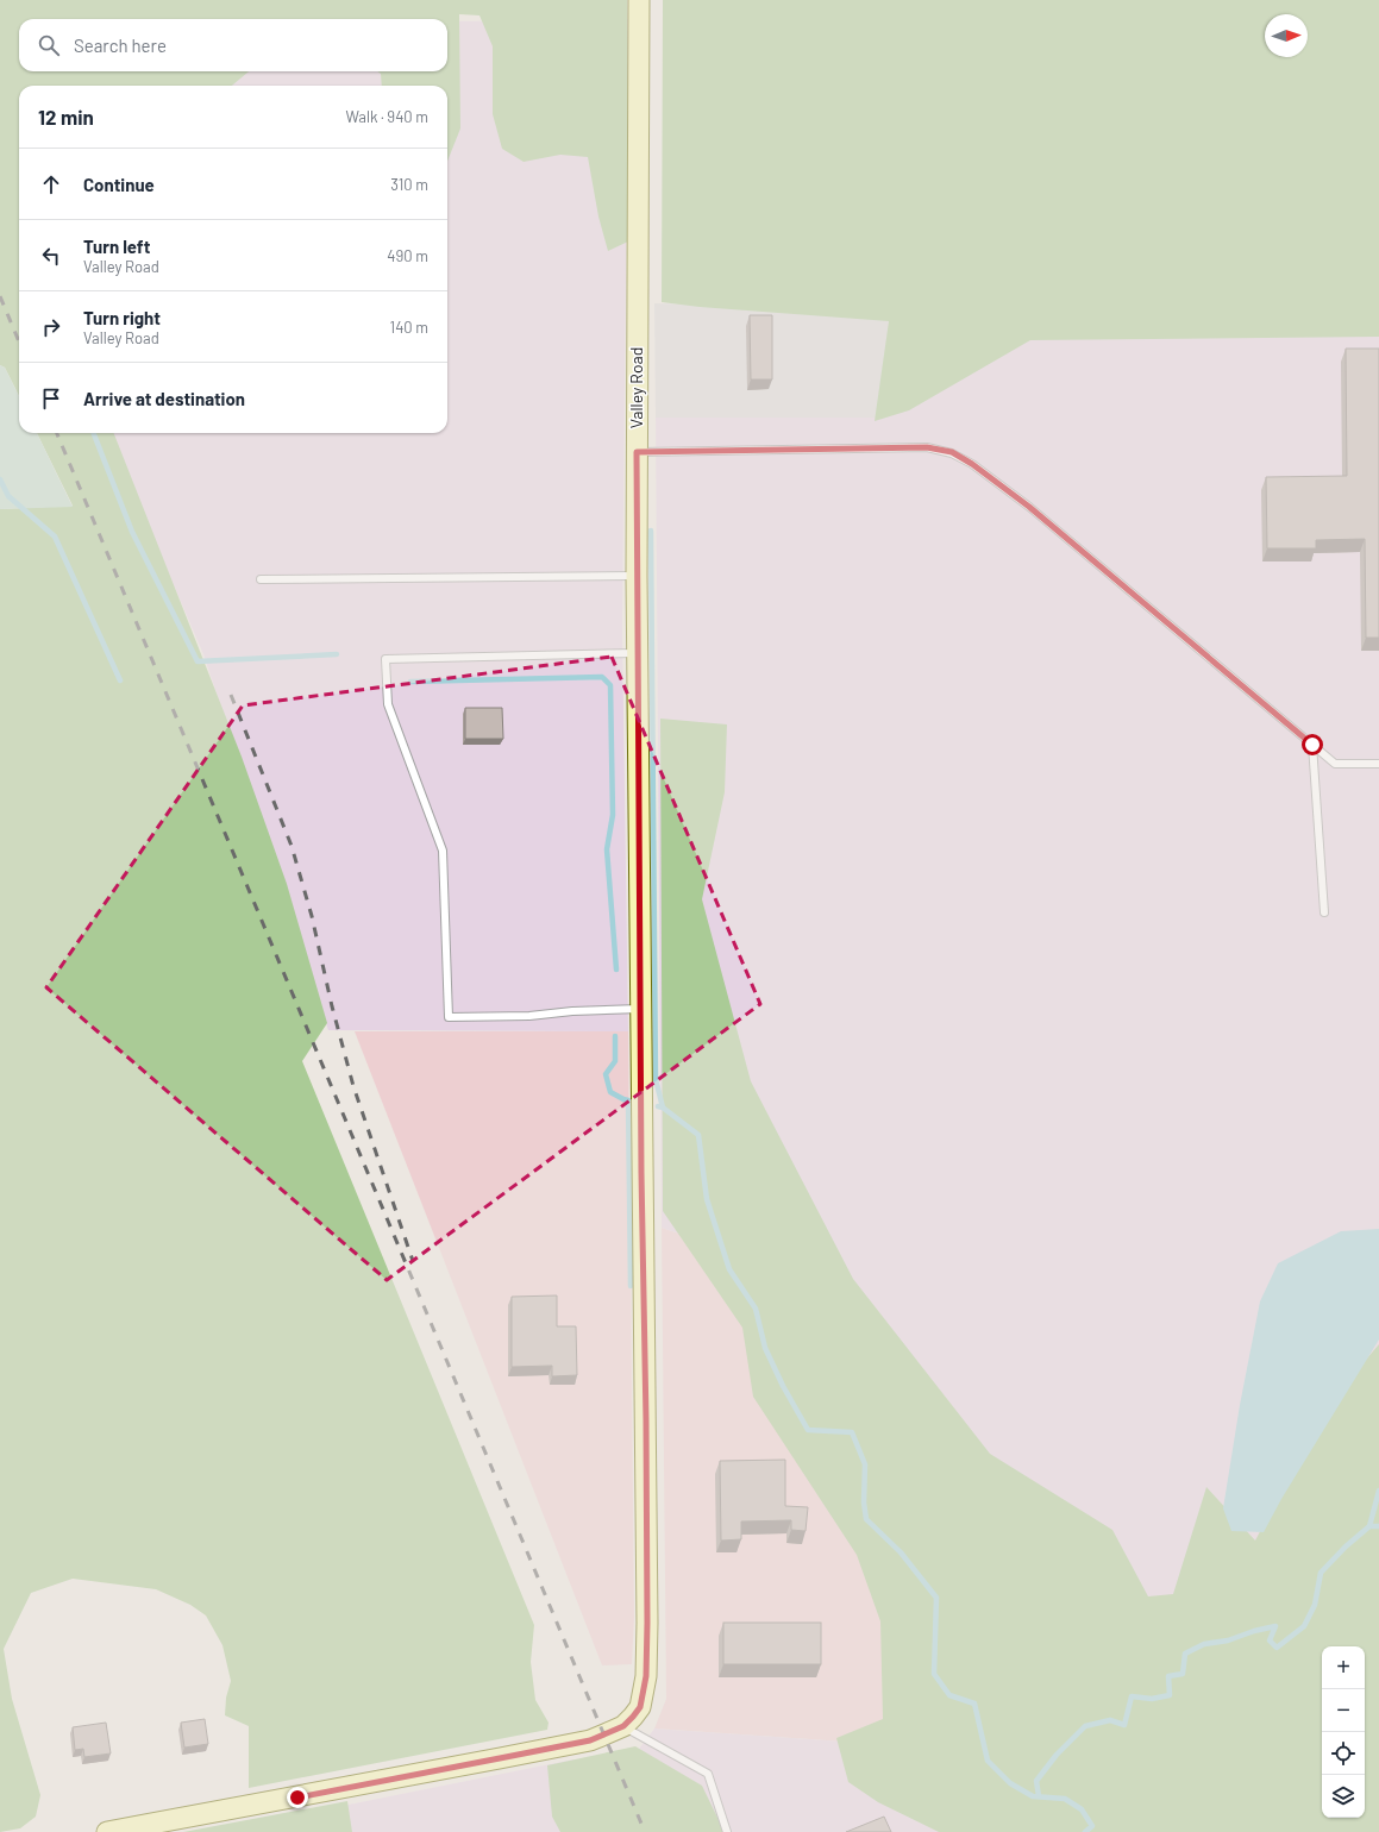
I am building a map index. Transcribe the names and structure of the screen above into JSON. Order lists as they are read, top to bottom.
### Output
{
  "streets": {
    "street": ["Valley Road"]
  },
  "north": "right",
  "page": {
    "search": "Search here",
    "heading": ["12 min", "Walk · 940 m"],
    "list": [
      ["Continue", "310 m"],
      ["Turn left", "Valley Road", "490 m"],
      ["Turn right", "Valley Road", "140 m"],
      "Arrive at destination"
    ],
    "map_buttons": ["+", "−"]
  }
}
